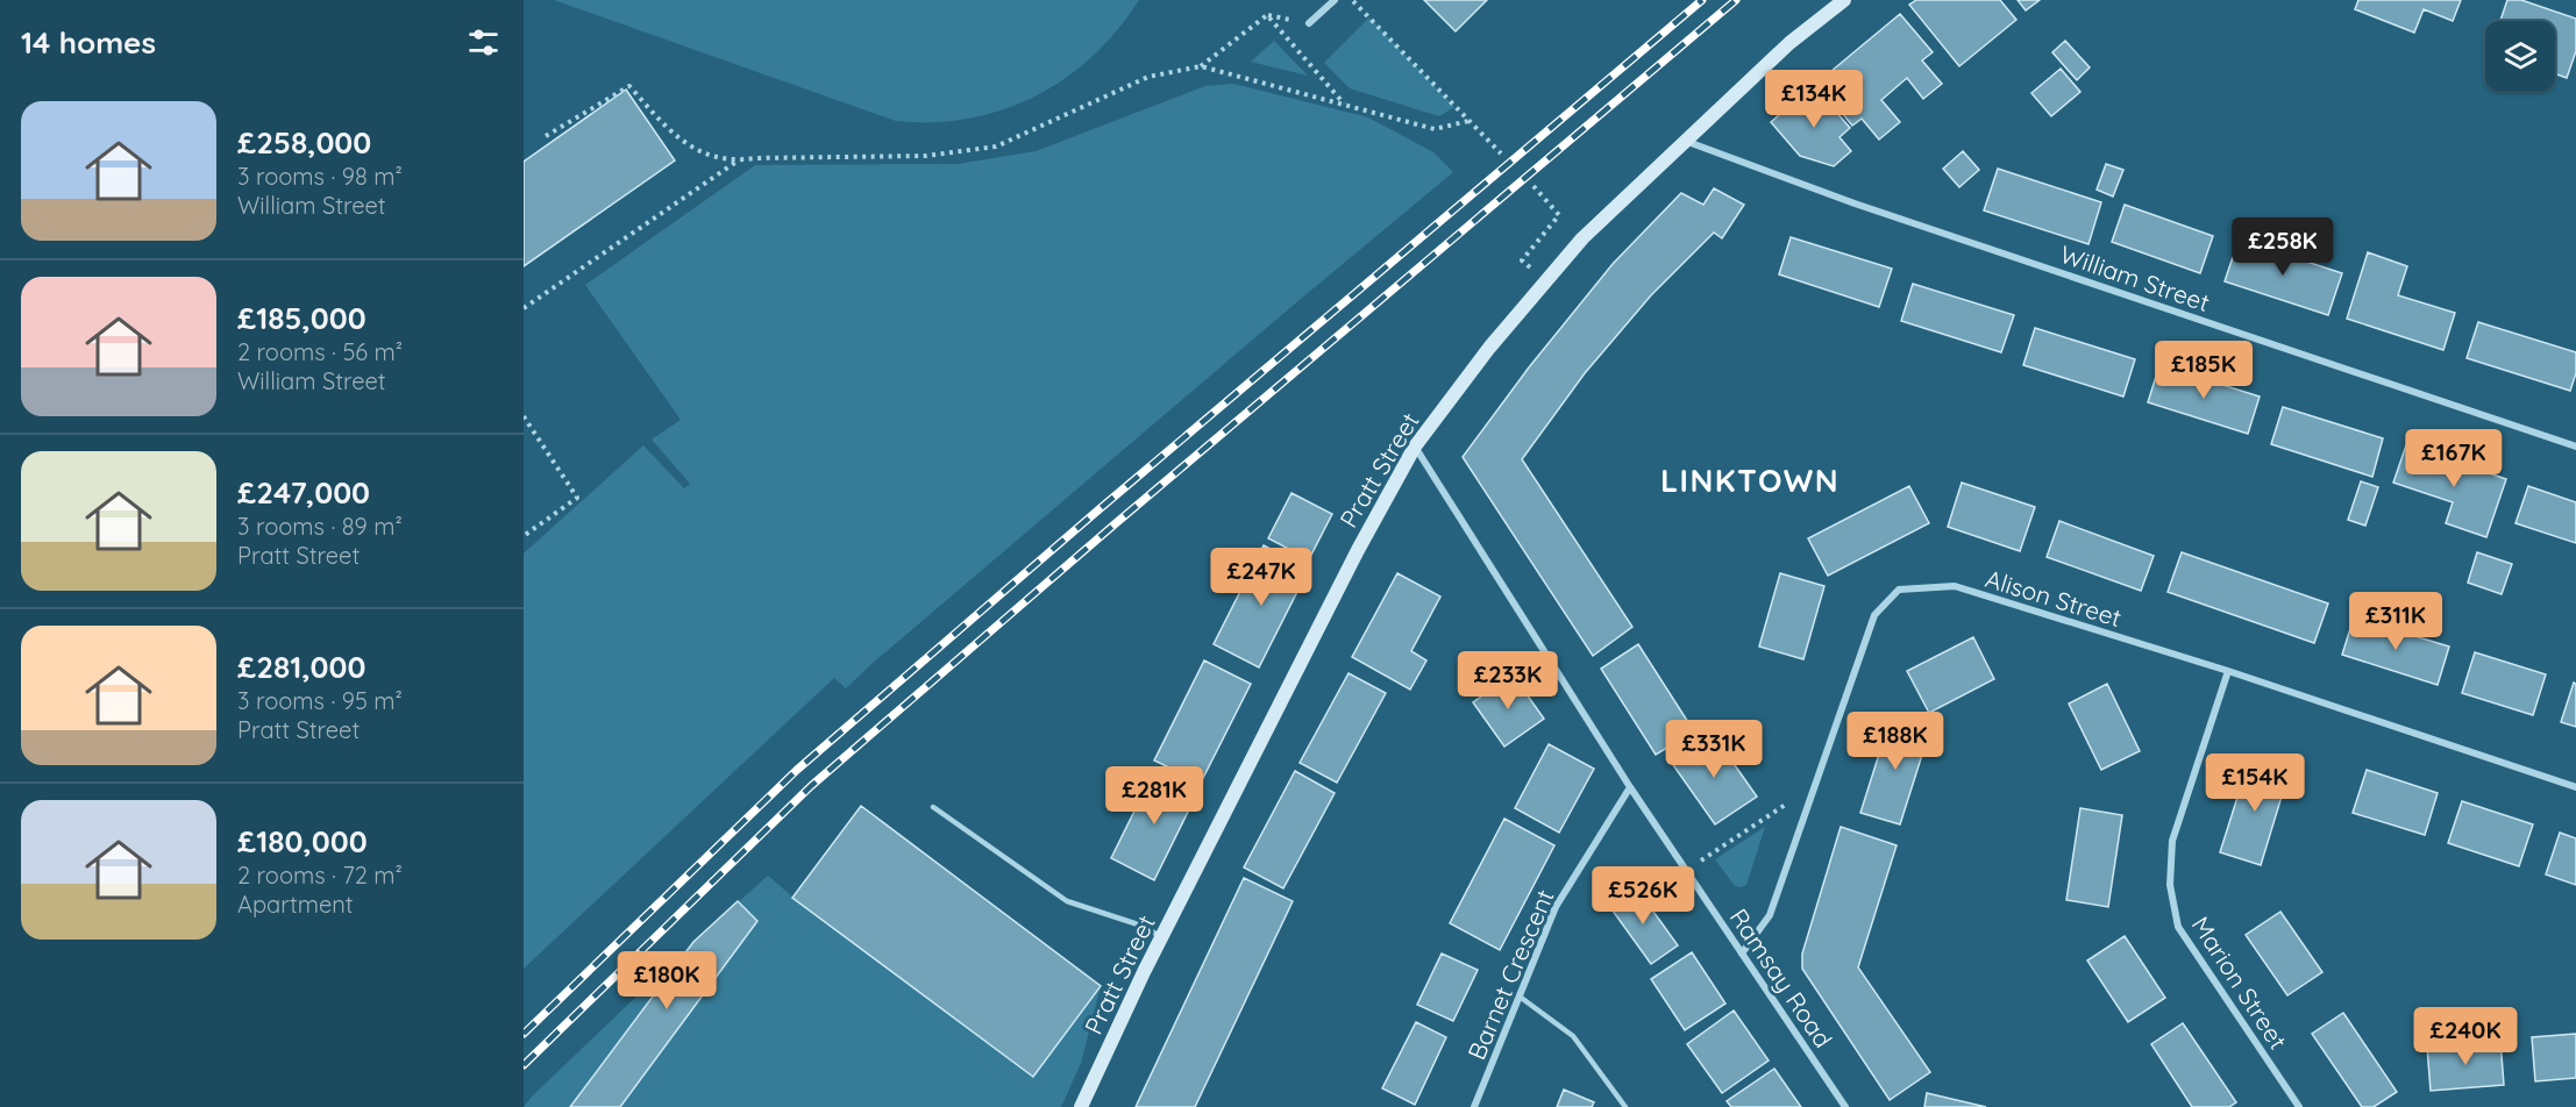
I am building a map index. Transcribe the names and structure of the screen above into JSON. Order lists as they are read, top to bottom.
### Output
{
  "streets": {
    "main road": ["Pratt Street"],
    "street": [
      "William Street",
      "Alison Street",
      "Barnet Crescent",
      "Ramsay Road",
      "Marion Street"
    ]
  },
  "crossings": [
    ["William Street", "Pratt Street"],
    ["Pratt Street", "Ramsay Road"],
    ["Alison Street", "Ramsay Road"],
    ["Alison Street", "Marion Street"],
    ["Barnet Crescent", "Ramsay Road"]
  ],
  "districts": ["LINKTOWN"],
  "page": {
    "heading": "14 homes",
    "price": [
      "£134K",
      "£258K",
      "£185K",
      "£167K",
      "£247K",
      "£311K",
      "£233K",
      "£188K",
      "£331K",
      "£154K",
      "£281K",
      "£526K",
      "£180K",
      "£240K"
    ],
    "list": [
      {
        "name": "£258,000",
        "note": "3 rooms · 98 m² · William Street"
      },
      {
        "name": "£185,000",
        "note": "2 rooms · 56 m² · William Street"
      },
      {
        "name": "£247,000",
        "note": "3 rooms · 89 m² · Pratt Street"
      },
      {
        "name": "£281,000",
        "note": "3 rooms · 95 m² · Pratt Street"
      },
      {
        "name": "£180,000",
        "note": "2 rooms · 72 m² · Apartment"
      }
    ]
  }
}
